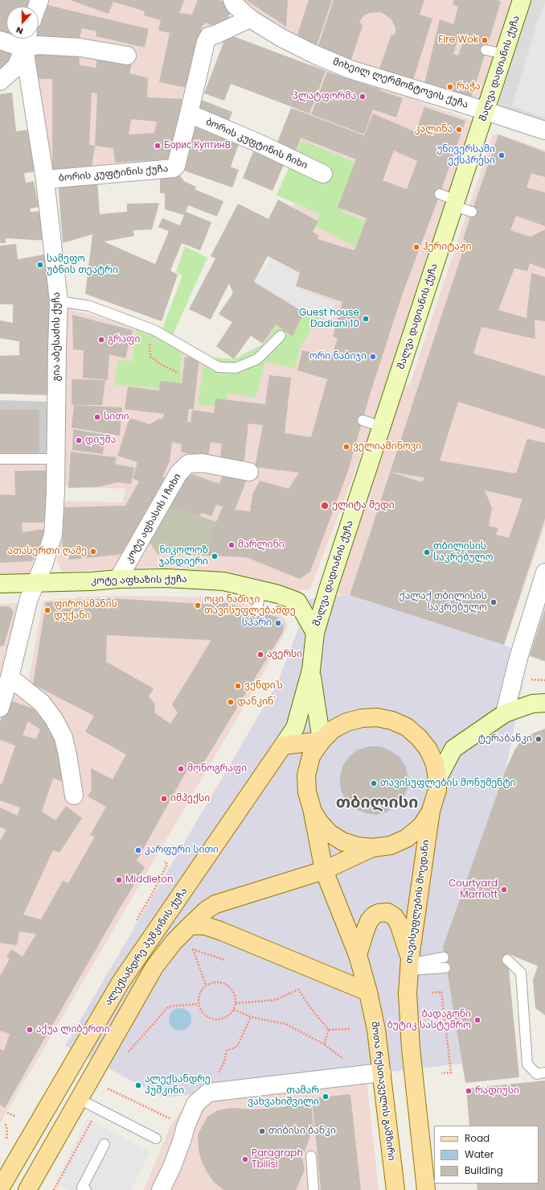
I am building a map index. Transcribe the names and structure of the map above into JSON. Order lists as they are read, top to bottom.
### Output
{
  "streets": {
    "main road": [
      "შალვა დადიანის ქუჩა",
      "კოტე აფხაზის ქუჩა",
      "თავისუფლების მოედანი",
      "ალექსანდრე პუშკინის ქუჩა",
      "შოთა რუსთაველის გამზირი"
    ],
    "street": [
      "მიხეილ ლერმონტოვის ქუჩა",
      "ბორის კუფტინის ჩიხი",
      "ბორის კუფტინის ქუჩა",
      "გია აბესაძის ქუჩა",
      "კოტე აფხასის I ჩიხი"
    ]
  },
  "crossings": [
    ["შალვა დადიანის ქუჩა", "მიხეილ ლერმონტოვის ქუჩა"],
    ["შალვა დადიანის ქუჩა", "კოტე აფხაზის ქუჩა"],
    ["მიხეილ ლერმონტოვის ქუჩა", "ბორის კუფტინის ქუჩა"],
    ["ბორის კუფტინის ჩიხი", "ბორის კუფტინის ქუჩა"],
    ["ბორის კუფტინის ქუჩა", "გია აბესაძის ქუჩა"],
    ["გია აბესაძის ქუჩა", "კოტე აფხაზის ქუჩა"],
    ["კოტე აფხასის I ჩიხი", "კოტე აფხაზის ქუჩა"],
    ["თავისუფლების მოედანი", "ალექსანდრე პუშკინის ქუჩა"],
    ["თავისუფლების მოედანი", "შოთა რუსთაველის გამზირი"]
  ],
  "districts": ["თბილისი"],
  "places": [
    "Fire Wok",
    "რაჭა",
    "პლატფორმა",
    "კალინა",
    "Борис Куптин8",
    "უნივერსამი ექსპრესი",
    "ჰერიტაჟი",
    "სამეფო უბნის თეატრი",
    "Guest house Dadiani 10",
    "გრაფი",
    "ორი ნაბიჯი",
    "სითი",
    "დიუმა",
    "ველიამინოვი",
    "ელიტა მედი",
    "მარლინი",
    "ათასერთი ღამე",
    "თბილისის საკრებულო",
    "ნიკოლოზ ჯანდიერი",
    "ქალაქ თბილისის საკრებულო",
    "ოცი ნაბიჯი თავისუფლებამდე",
    "ფიროსმანის დუქანი",
    "სპარი",
    "ავერსი",
    "ვენდი'ს",
    "დანკინ'",
    "ტერაბანკი",
    "მონოგრაფი",
    "თავისუფლების მონუმენტი",
    "იმპექსი",
    "კარფური სითი",
    "Middleton",
    "Courtyard Marriott",
    "ბადაგონი ბუტიკ სასტუმრო",
    "აქუა ლიბერთი",
    "ალექსანდრე პუშკინი",
    "რადიუსი",
    "თამარ ვახვახიშვილი",
    "თიბისი ბანკი",
    "Paragraph Tbilisi"
  ],
  "legend": ["Road", "Water", "Building"],
  "north": "bottom"
}
